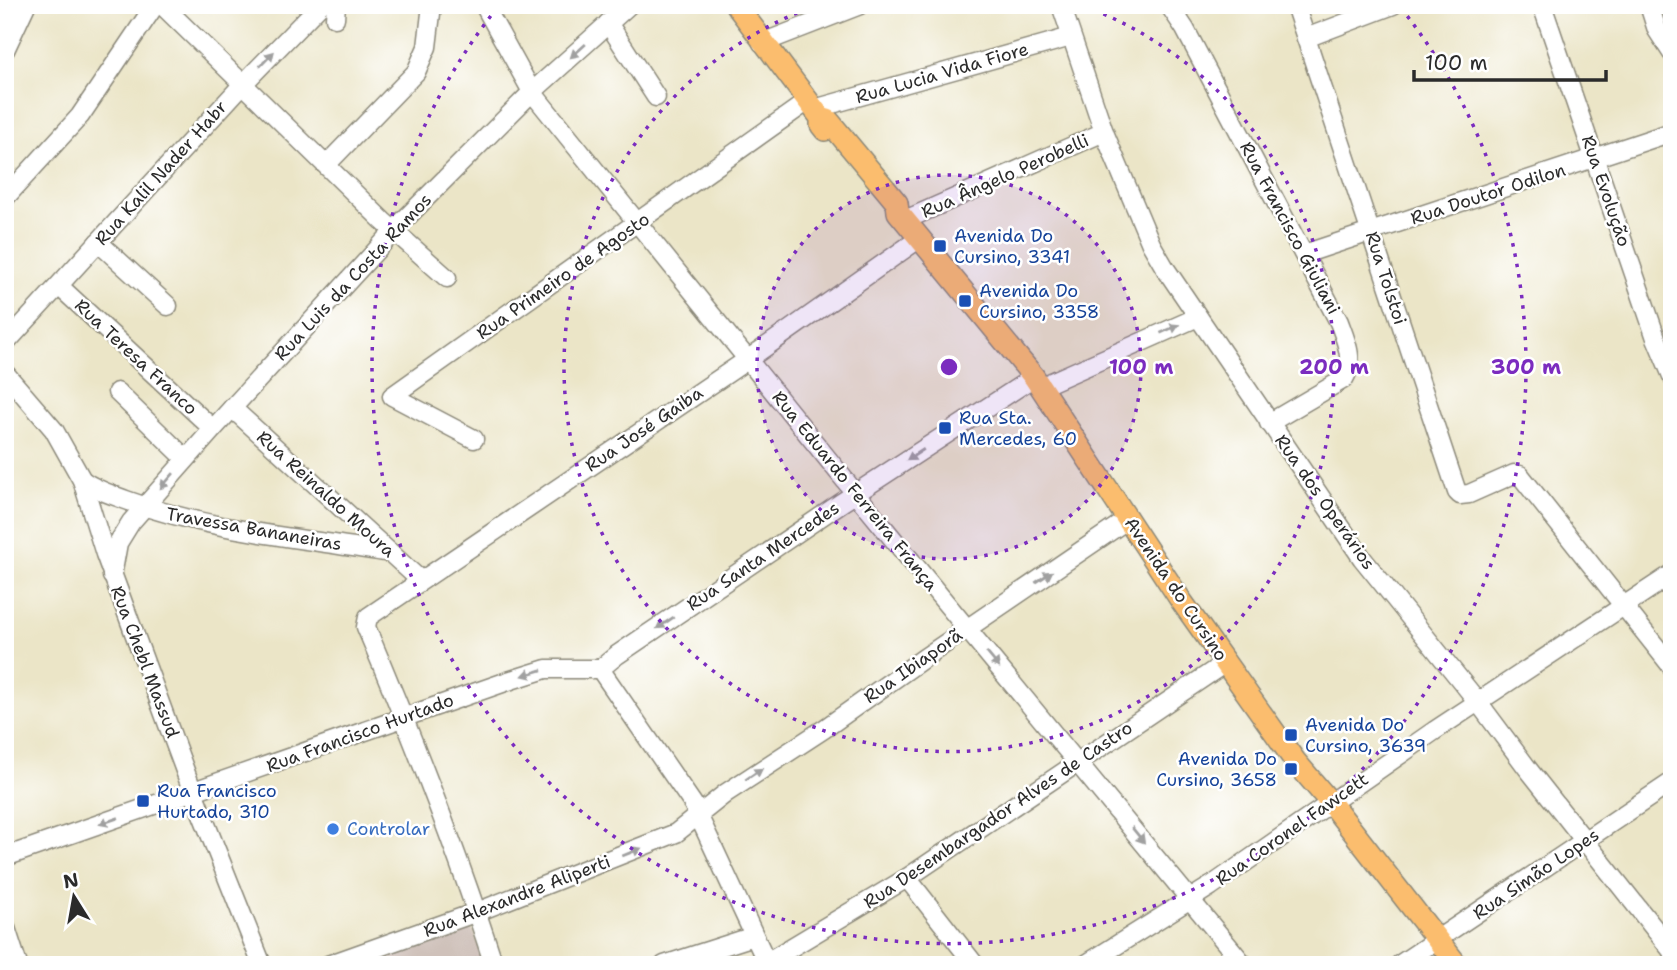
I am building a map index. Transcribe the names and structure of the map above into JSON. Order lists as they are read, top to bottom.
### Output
{
  "streets": {
    "main road": ["Avenida do Cursino"],
    "street": [
      "Rua Lucia Vida Fiore",
      "Rua Kalil Nader Habr",
      "Rua Ângelo Perobelli",
      "Rua Evolução",
      "Rua Doutor Odilon",
      "Rua Francisco Giuliani",
      "Rua Primeiro de Agosto",
      "Rua Luis da Costa Ramos",
      "Rua Tolstoi",
      "Rua Teresa Franco",
      "Rua José Gaiba",
      "Rua Eduardo Ferreira França",
      "Rua Reinaldo Moura",
      "Rua dos Operários",
      "Travessa Bananeiras",
      "Rua Santa Mercedes",
      "Rua Chebl Massud",
      "Rua Ibiaporã",
      "Rua Francisco Hurtado",
      "Rua Desembargador Alves de Castro",
      "Rua Coronel Fawcett",
      "Rua Simão Lopes",
      "Rua Alexandre Aliperti"
    ]
  },
  "crossings": [
    ["Rua Lucia Vida Fiore", "Rua Primeiro de Agosto"],
    ["Rua Lucia Vida Fiore", "Rua dos Operários"],
    ["Rua Lucia Vida Fiore", "Avenida do Cursino"],
    ["Rua Kalil Nader Habr", "Rua Teresa Franco"],
    ["Rua Ângelo Perobelli", "Rua dos Operários"],
    ["Rua Ângelo Perobelli", "Avenida do Cursino"],
    ["Rua Evolução", "Rua Doutor Odilon"],
    ["Rua Doutor Odilon", "Rua Francisco Giuliani"],
    ["Rua Doutor Odilon", "Rua Tolstoi"],
    ["Rua Francisco Giuliani", "Rua dos Operários"],
    ["Rua Primeiro de Agosto", "Rua Eduardo Ferreira França"],
    ["Rua Primeiro de Agosto", "Avenida do Cursino"],
    ["Rua Luis da Costa Ramos", "Rua Teresa Franco"],
    ["Rua Luis da Costa Ramos", "Rua Eduardo Ferreira França"],
    ["Rua Luis da Costa Ramos", "Rua Reinaldo Moura"],
    ["Rua Luis da Costa Ramos", "Travessa Bananeiras"],
    ["Rua Luis da Costa Ramos", "Rua Chebl Massud"],
    ["Rua Tolstoi", "Rua Coronel Fawcett"],
    ["Rua José Gaiba", "Rua Eduardo Ferreira França"],
    ["Rua José Gaiba", "Rua Reinaldo Moura"],
    ["Rua José Gaiba", "Avenida do Cursino"],
    ["Rua José Gaiba", "Rua Francisco Hurtado"],
    ["Rua Eduardo Ferreira França", "Rua Santa Mercedes"],
    ["Rua Eduardo Ferreira França", "Rua Ibiaporã"],
    ["Rua Eduardo Ferreira França", "Rua Desembargador Alves de Castro"],
    ["Rua Eduardo Ferreira França", "Rua Coronel Fawcett"],
    ["Rua Reinaldo Moura", "Travessa Bananeiras"],
    ["Rua dos Operários", "Rua Santa Mercedes"],
    ["Rua dos Operários", "Rua Coronel Fawcett"],
    ["Rua dos Operários", "Rua Simão Lopes"],
    ["Travessa Bananeiras", "Rua Chebl Massud"],
    ["Rua Santa Mercedes", "Avenida do Cursino"],
    ["Rua Santa Mercedes", "Rua Francisco Hurtado"],
    ["Avenida do Cursino", "Rua Ibiaporã"],
    ["Avenida do Cursino", "Rua Desembargador Alves de Castro"],
    ["Avenida do Cursino", "Rua Coronel Fawcett"],
    ["Avenida do Cursino", "Rua Simão Lopes"],
    ["Rua Chebl Massud", "Rua Francisco Hurtado"],
    ["Rua Ibiaporã", "Rua Alexandre Aliperti"]
  ],
  "one_way": ["Rua Ibiaporã", "Rua Francisco Hurtado"],
  "places": {
    "transit": [
      "Avenida Do Cursino, 3341",
      "Avenida Do Cursino, 3358",
      "Rua Sta. Mercedes, 60",
      "Avenida Do Cursino, 3639",
      "Avenida Do Cursino, 3658",
      "Rua Francisco Hurtado, 310"
    ],
    "other": ["Controlar"]
  },
  "scale_bar": "100 m",
  "north": "top",
  "rings": ["100 m", "200 m", "300 m"]
}
